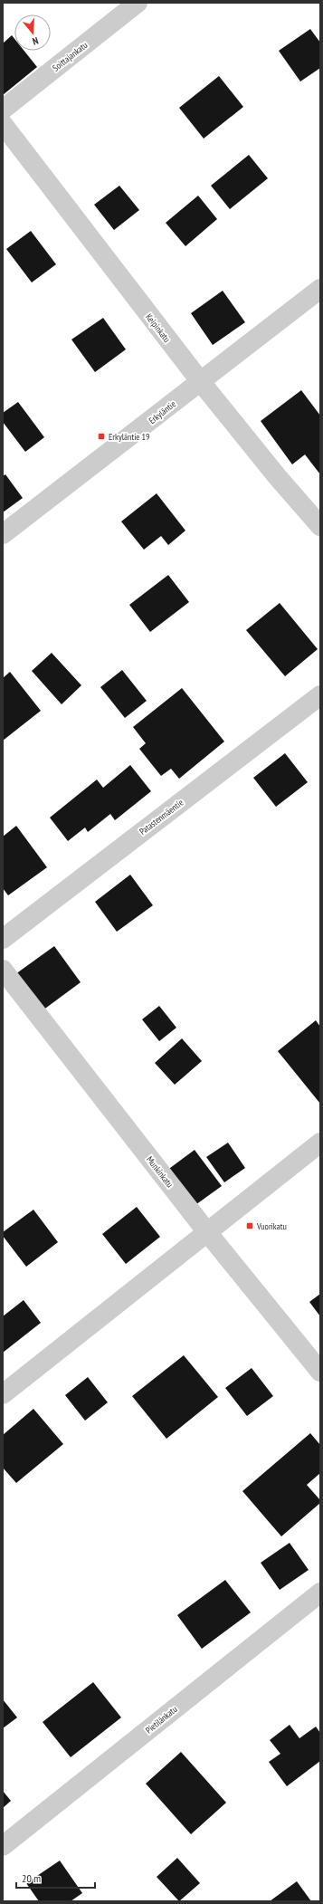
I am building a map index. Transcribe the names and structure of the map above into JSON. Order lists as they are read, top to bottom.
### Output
{
  "streets": {
    "street": [
      "Soittajankatu",
      "Keipinkatu",
      "Erkyläntie",
      "Patastenmäentie",
      "Munkinkatu",
      "Pietilänkatu"
    ]
  },
  "crossings": [
    ["Keipinkatu", "Erkyläntie"]
  ],
  "places": {
    "transit": ["Erkyläntie 19", "Vuorikatu"]
  },
  "scale_bar": "20 m",
  "north": "bottom"
}
